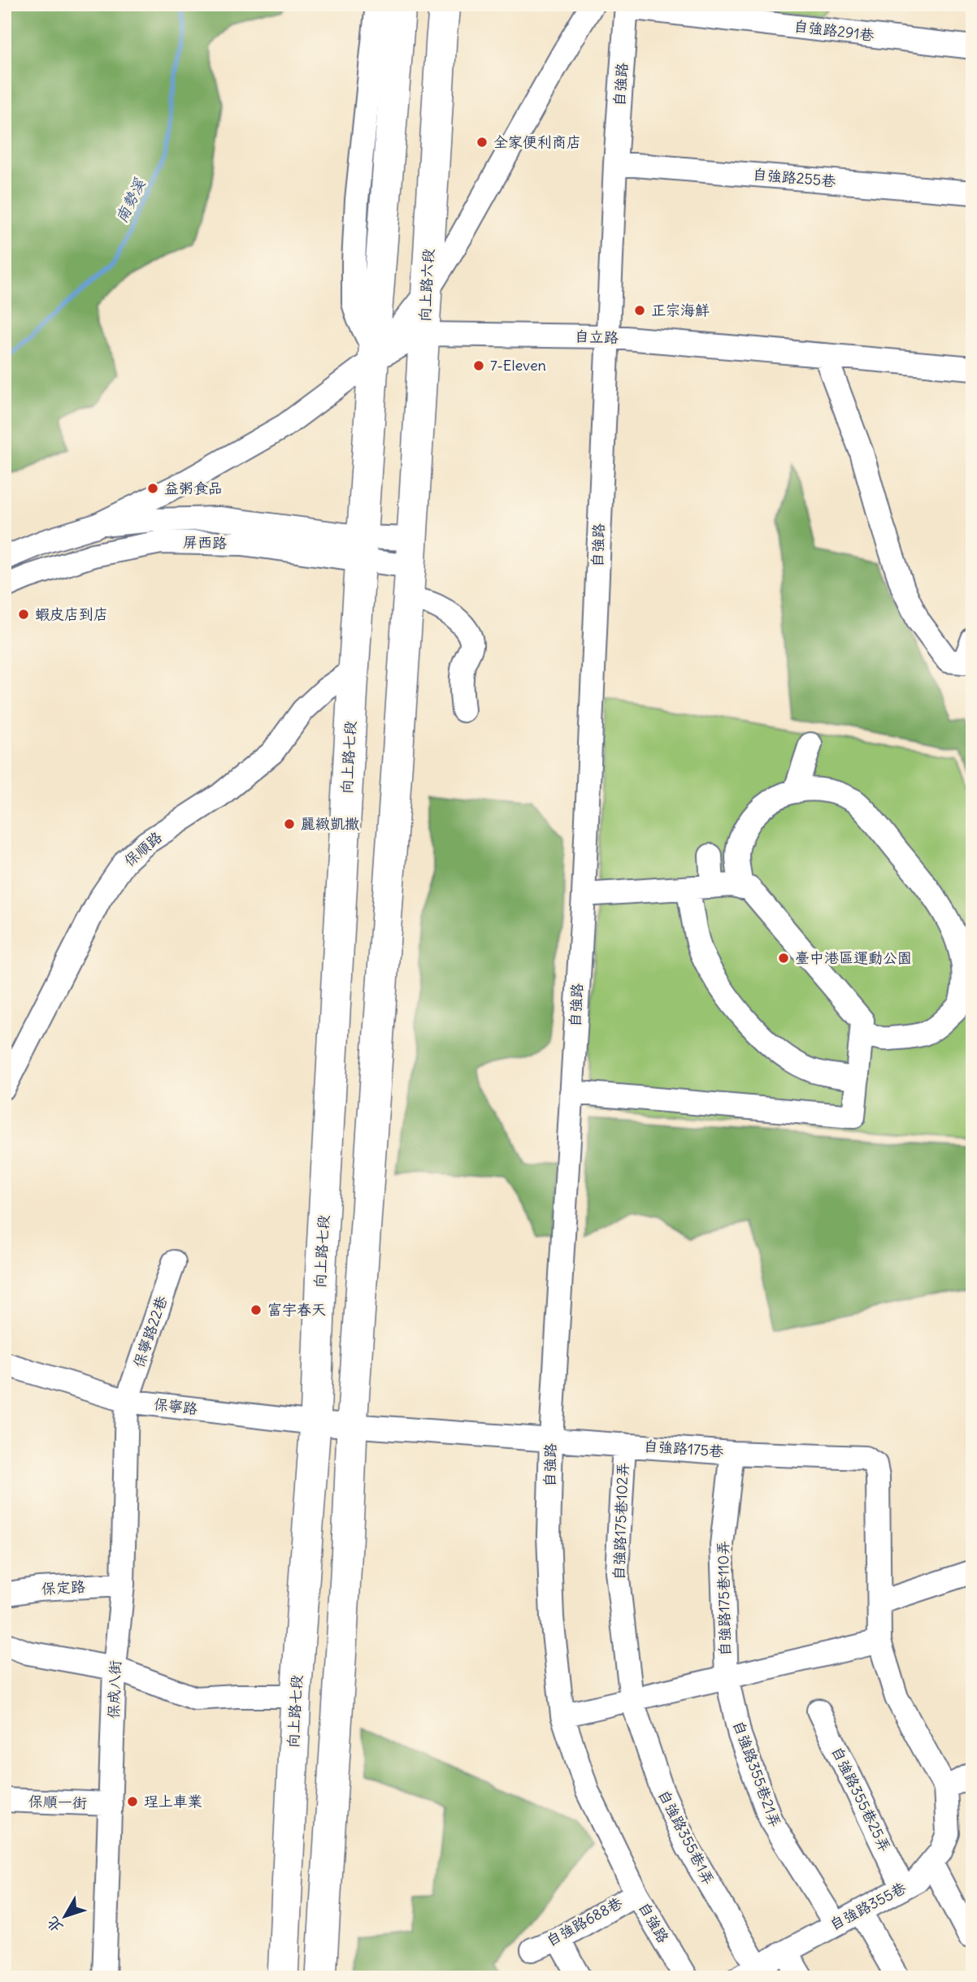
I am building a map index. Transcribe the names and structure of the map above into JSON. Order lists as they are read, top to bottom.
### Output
{
  "streets": {
    "main road": ["向上路六段", "向上路七段"],
    "street": [
      "自強路291巷",
      "自強路",
      "自強路255巷",
      "自立路",
      "屏西路",
      "保順路",
      "保寧路22巷",
      "保寧路",
      "自強路175巷",
      "自強路175巷102弄",
      "保定路",
      "自強路175巷110弄",
      "保成八街",
      "自強路355巷21弄",
      "自強路355巷25弄",
      "保順一街",
      "自強路355巷1弄",
      "自強路355巷",
      "自強路688巷"
    ]
  },
  "crossings": [
    ["自強路291巷", "自強路"],
    ["自強路", "自強路255巷"],
    ["自強路", "自立路"],
    ["自強路", "自強路175巷"],
    ["自強路", "自強路688巷"],
    ["向上路六段", "自立路"],
    ["向上路六段", "屏西路"],
    ["自立路", "屏西路"],
    ["屏西路", "向上路七段"],
    ["向上路七段", "保順路"],
    ["向上路七段", "保寧路"],
    ["保寧路22巷", "保寧路"],
    ["保寧路22巷", "保成八街"],
    ["保寧路", "自強路175巷"],
    ["保寧路", "保成八街"],
    ["自強路175巷", "自強路175巷102弄"],
    ["自強路175巷", "自強路175巷110弄"],
    ["自強路175巷", "自強路355巷"],
    ["自強路175巷102弄", "自強路355巷1弄"],
    ["保定路", "保成八街"],
    ["自強路175巷110弄", "自強路355巷21弄"],
    ["保成八街", "保順一街"],
    ["自強路355巷21弄", "自強路355巷"],
    ["自強路355巷25弄", "自強路355巷"],
    ["自強路355巷1弄", "自強路355巷"]
  ],
  "water": ["南勢溪"],
  "places": [
    "全家便利商店",
    "正宗海鮮",
    "7-Eleven",
    "益粥食品",
    "蝦皮店到店",
    "麗緻凱撒",
    "臺中港區運動公園",
    "富宇春天",
    "珵上車業"
  ],
  "north": "bottom left"
}
